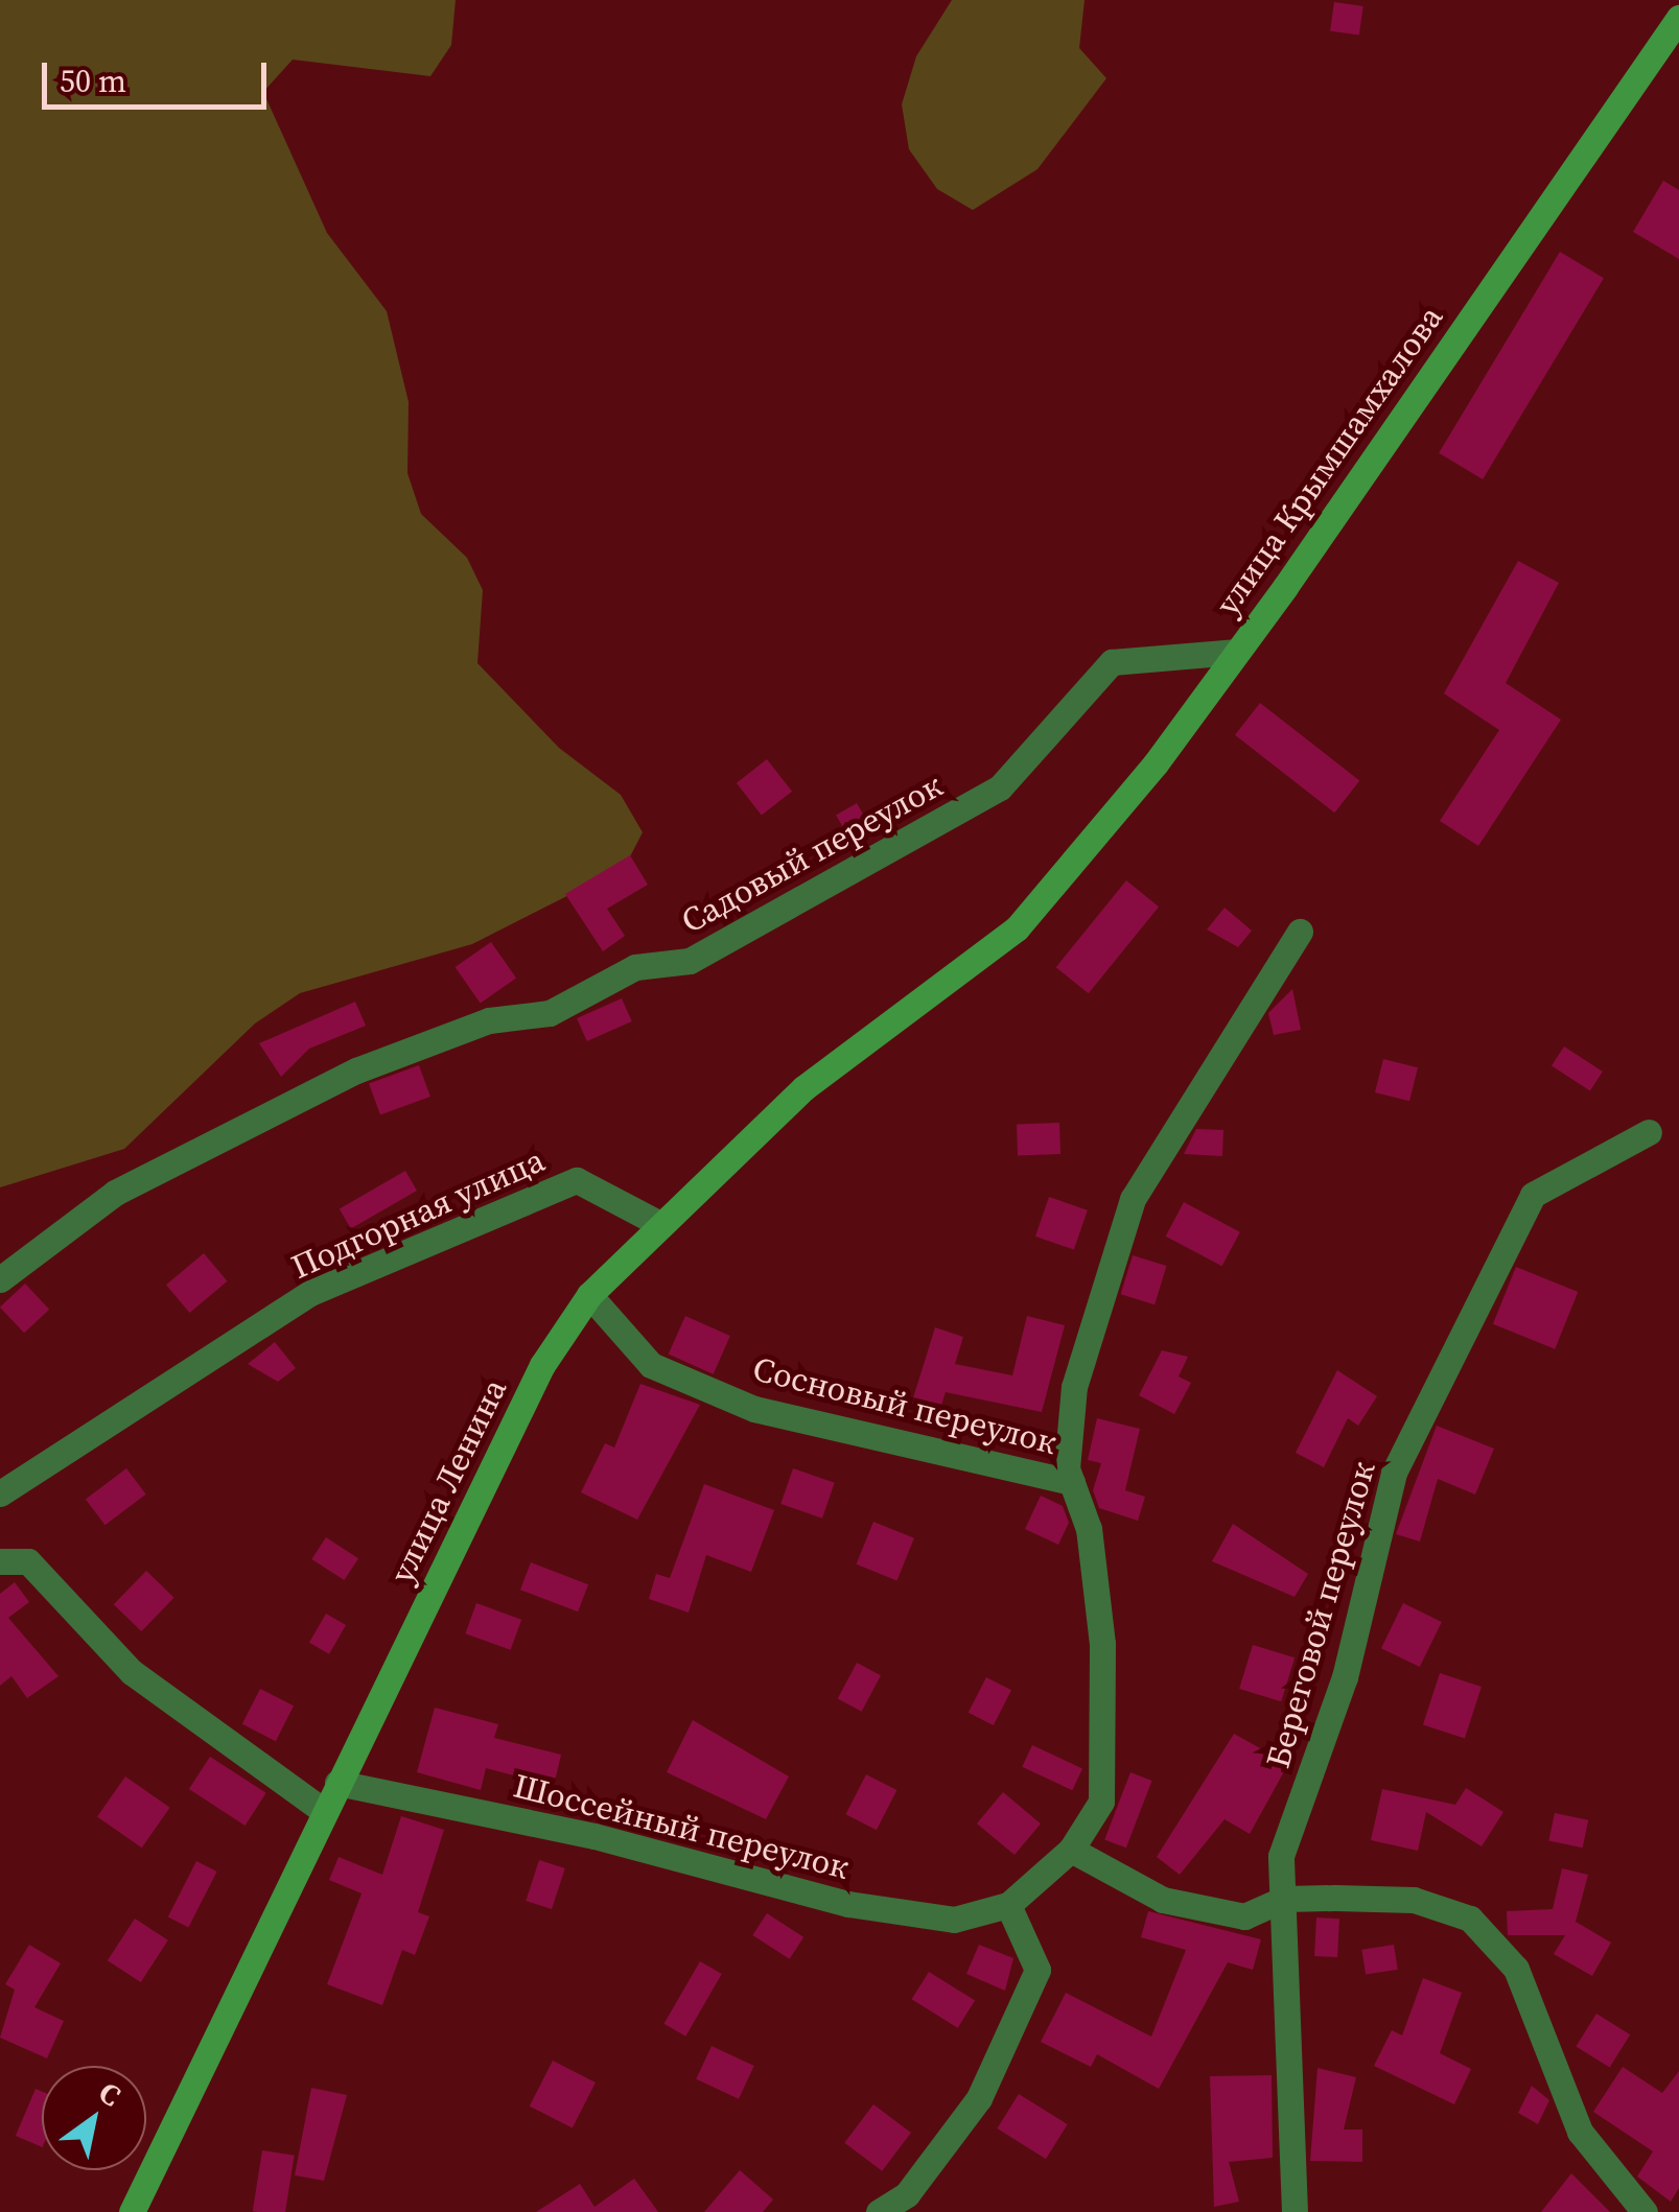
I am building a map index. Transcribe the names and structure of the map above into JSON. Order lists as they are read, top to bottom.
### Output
{
  "streets": {
    "main road": ["улица Крымшамхалова", "улица Ленина"],
    "street": [
      "Садовый переулок",
      "Подгорная улица",
      "Сосновый переулок",
      "Береговой переулок",
      "Шоссейный переулок"
    ]
  },
  "crossings": [
    ["улица Крымшамхалова", "Садовый переулок"],
    ["улица Крымшамхалова", "улица Ленина"],
    ["Подгорная улица", "улица Ленина"],
    ["Сосновый переулок", "улица Ленина"],
    ["улица Ленина", "Шоссейный переулок"]
  ],
  "scale_bar": "50 m",
  "north": "top right"
}
